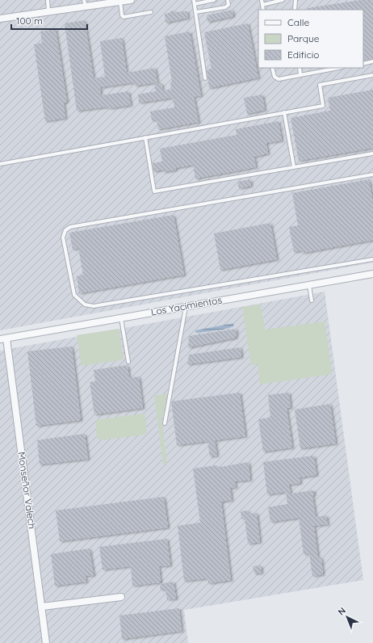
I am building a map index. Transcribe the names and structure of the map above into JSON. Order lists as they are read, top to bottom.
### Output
{
  "streets": {
    "street": ["Los Yacimientos", "Monseñor Valech"]
  },
  "crossings": [
    ["Los Yacimientos", "Monseñor Valech"]
  ],
  "legend": ["Calle", "Parque", "Edificio"],
  "scale_bar": "100 m",
  "north": "top left"
}
